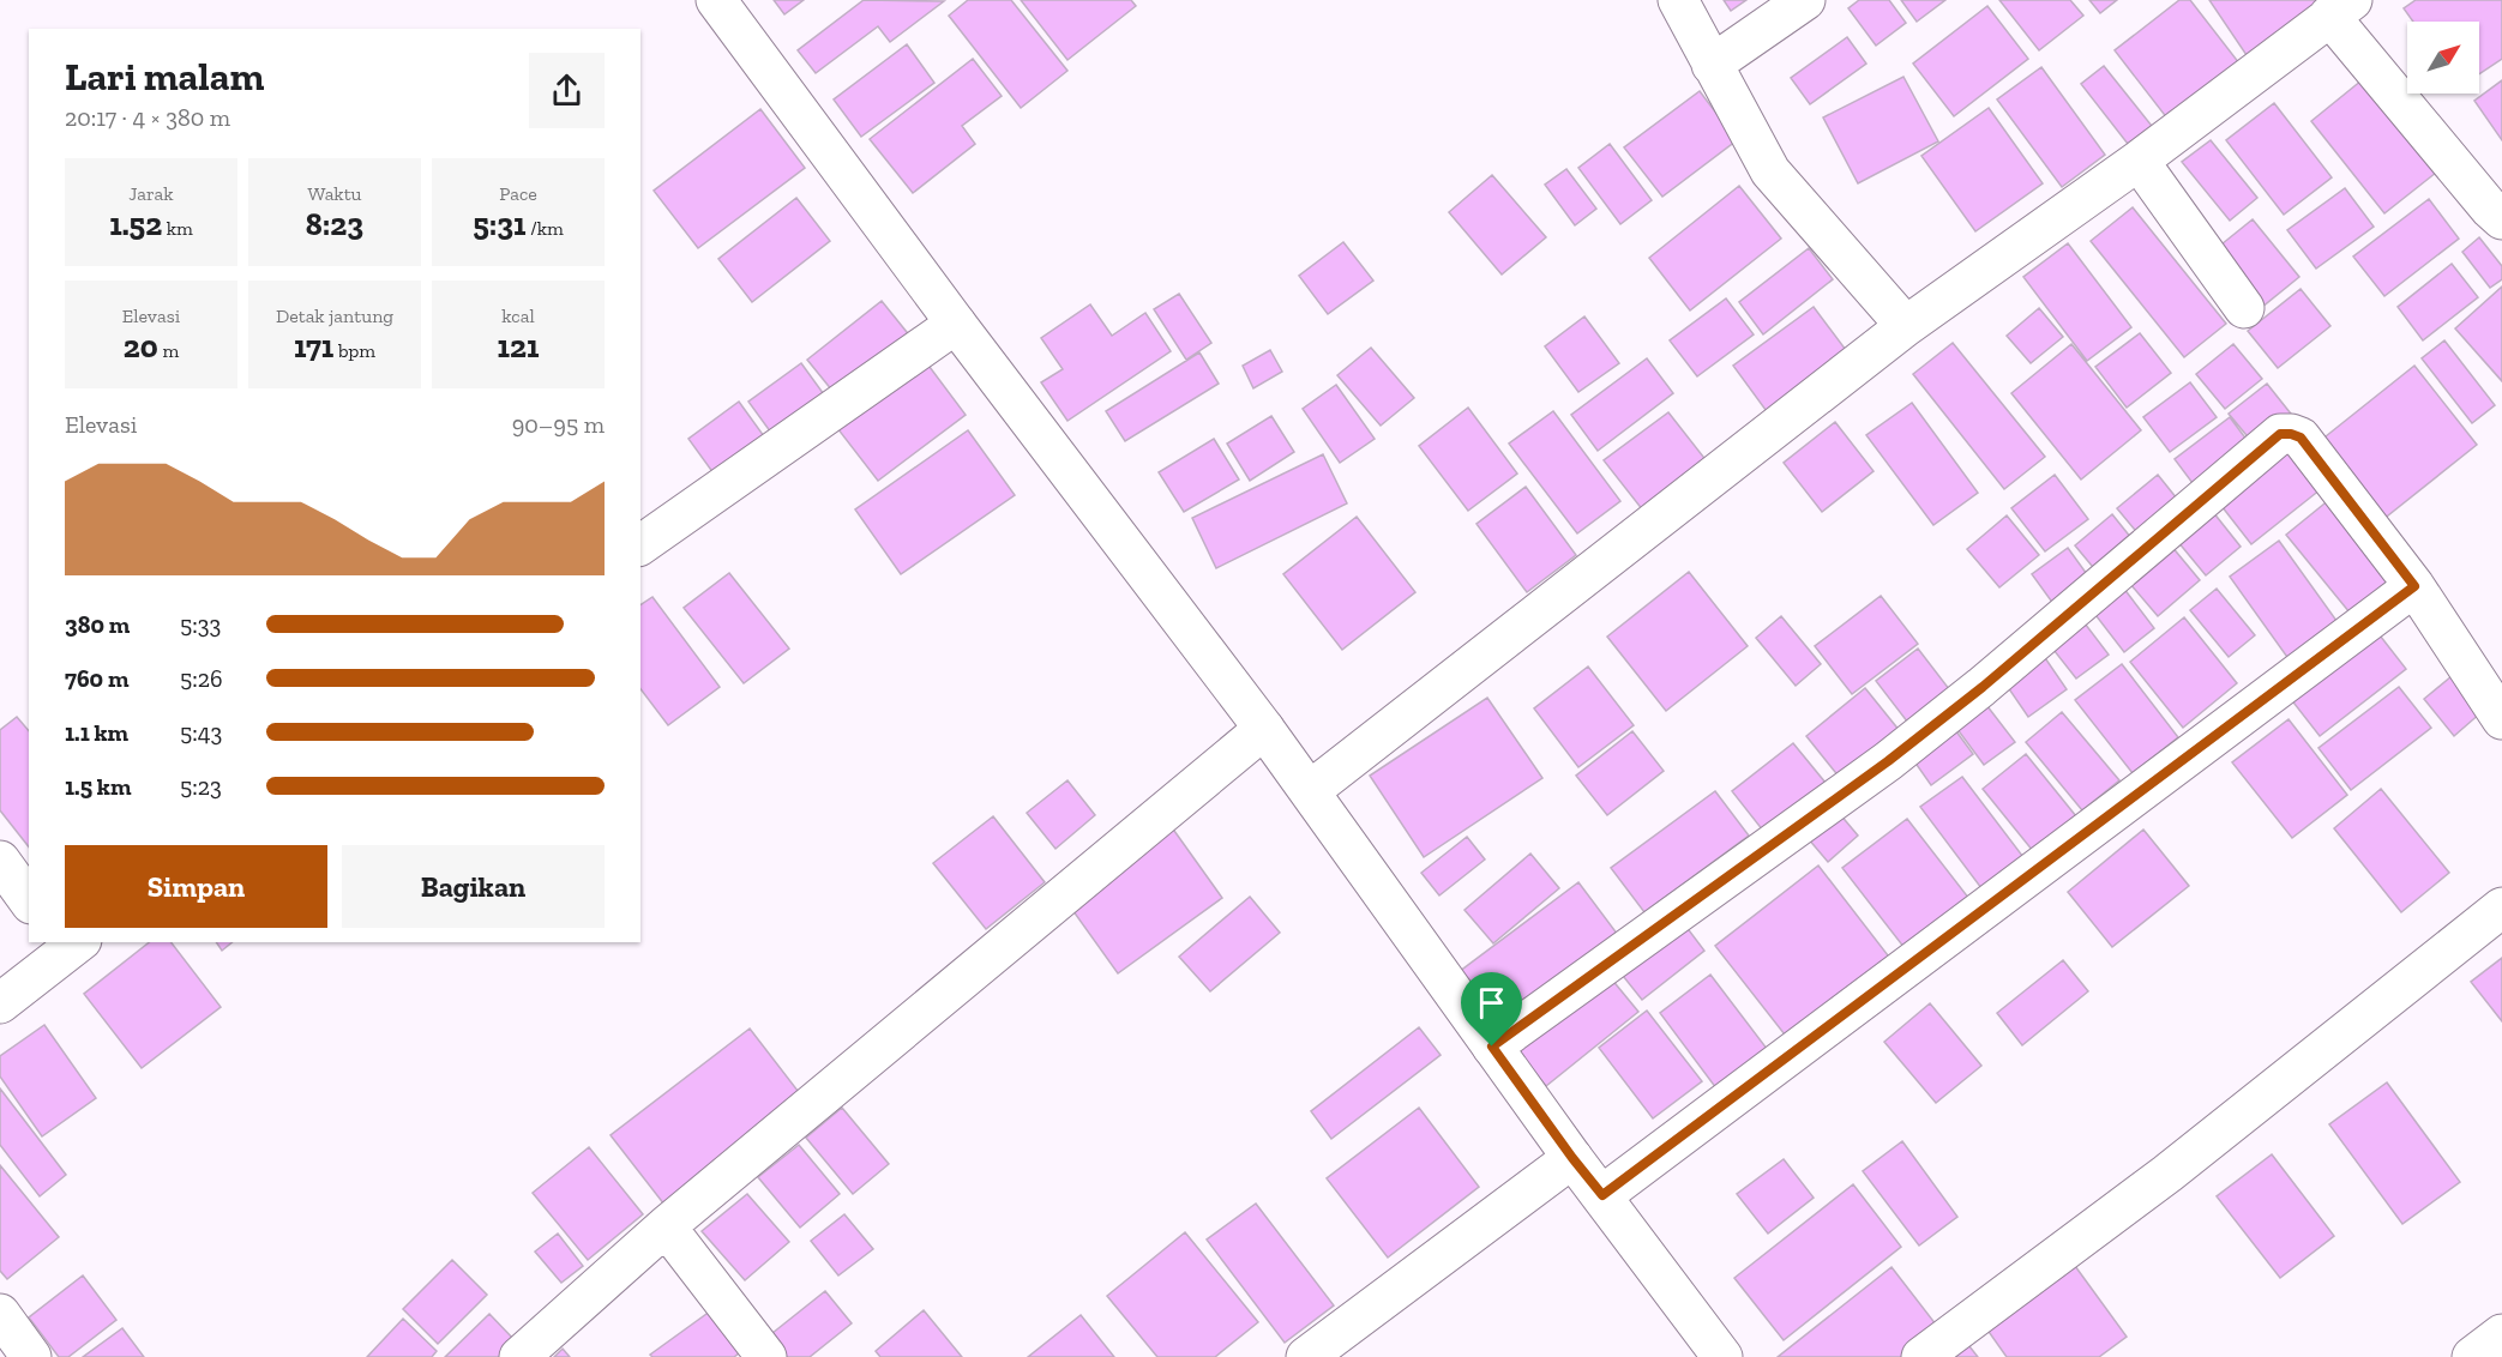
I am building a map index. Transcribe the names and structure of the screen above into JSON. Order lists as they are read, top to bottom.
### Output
{
  "north": "top right",
  "page": {
    "heading": ["Lari malam", "20:17 · 4 × 380 m"],
    "stats": [
      ["Jarak", "1.52 km"],
      ["Waktu", "8:23"],
      ["Pace", "5:31 /km"],
      ["Elevasi", "20 m"],
      ["Detak jantung", "171 bpm"],
      ["kcal", "121"]
    ],
    "chart": ["Elevasi", "90–95 m"],
    "list": [
      {
        "name": "380 m",
        "note": "5:33"
      },
      {
        "name": "760 m",
        "note": "5:26"
      },
      {
        "name": "1.1 km",
        "note": "5:43"
      },
      {
        "name": "1.5 km",
        "note": "5:23"
      }
    ],
    "buttons": ["Simpan", "Bagikan"]
  }
}
